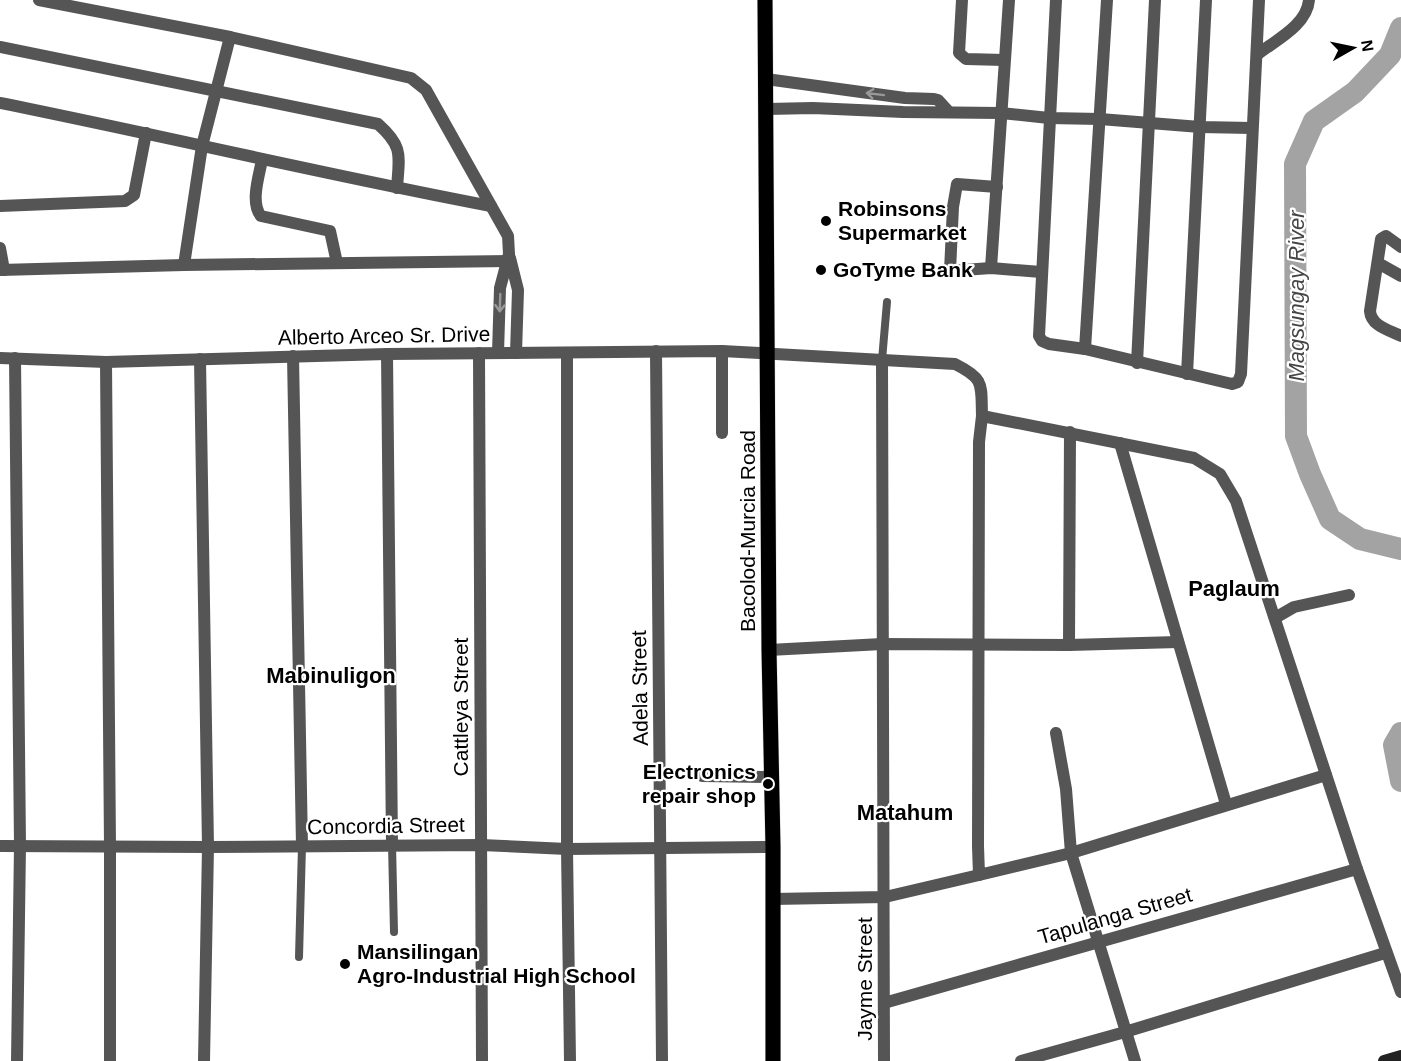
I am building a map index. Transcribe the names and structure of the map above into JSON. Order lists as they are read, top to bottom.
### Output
{
  "streets": {
    "main road": ["Bacolod-Murcia Road"],
    "street": [
      "Alberto Arceo Sr. Drive",
      "Adela Street",
      "Cattleya Street",
      "Concordia Street",
      "Tapulanga Street",
      "Jayme Street"
    ]
  },
  "crossings": [
    ["Alberto Arceo Sr. Drive", "Bacolod-Murcia Road"],
    ["Alberto Arceo Sr. Drive", "Adela Street"],
    ["Alberto Arceo Sr. Drive", "Cattleya Street"],
    ["Alberto Arceo Sr. Drive", "Jayme Street"],
    ["Bacolod-Murcia Road", "Concordia Street"],
    ["Adela Street", "Concordia Street"],
    ["Cattleya Street", "Concordia Street"],
    ["Tapulanga Street", "Jayme Street"]
  ],
  "districts": ["Paglaum", "Mabinuligon", "Matahum"],
  "water": ["Magsungay River"],
  "places": [
    "Robinsons Supermarket",
    "GoTyme Bank",
    "Electronics repair shop",
    "Mansilingan Agro-Industrial High School"
  ],
  "north": "right"
}
